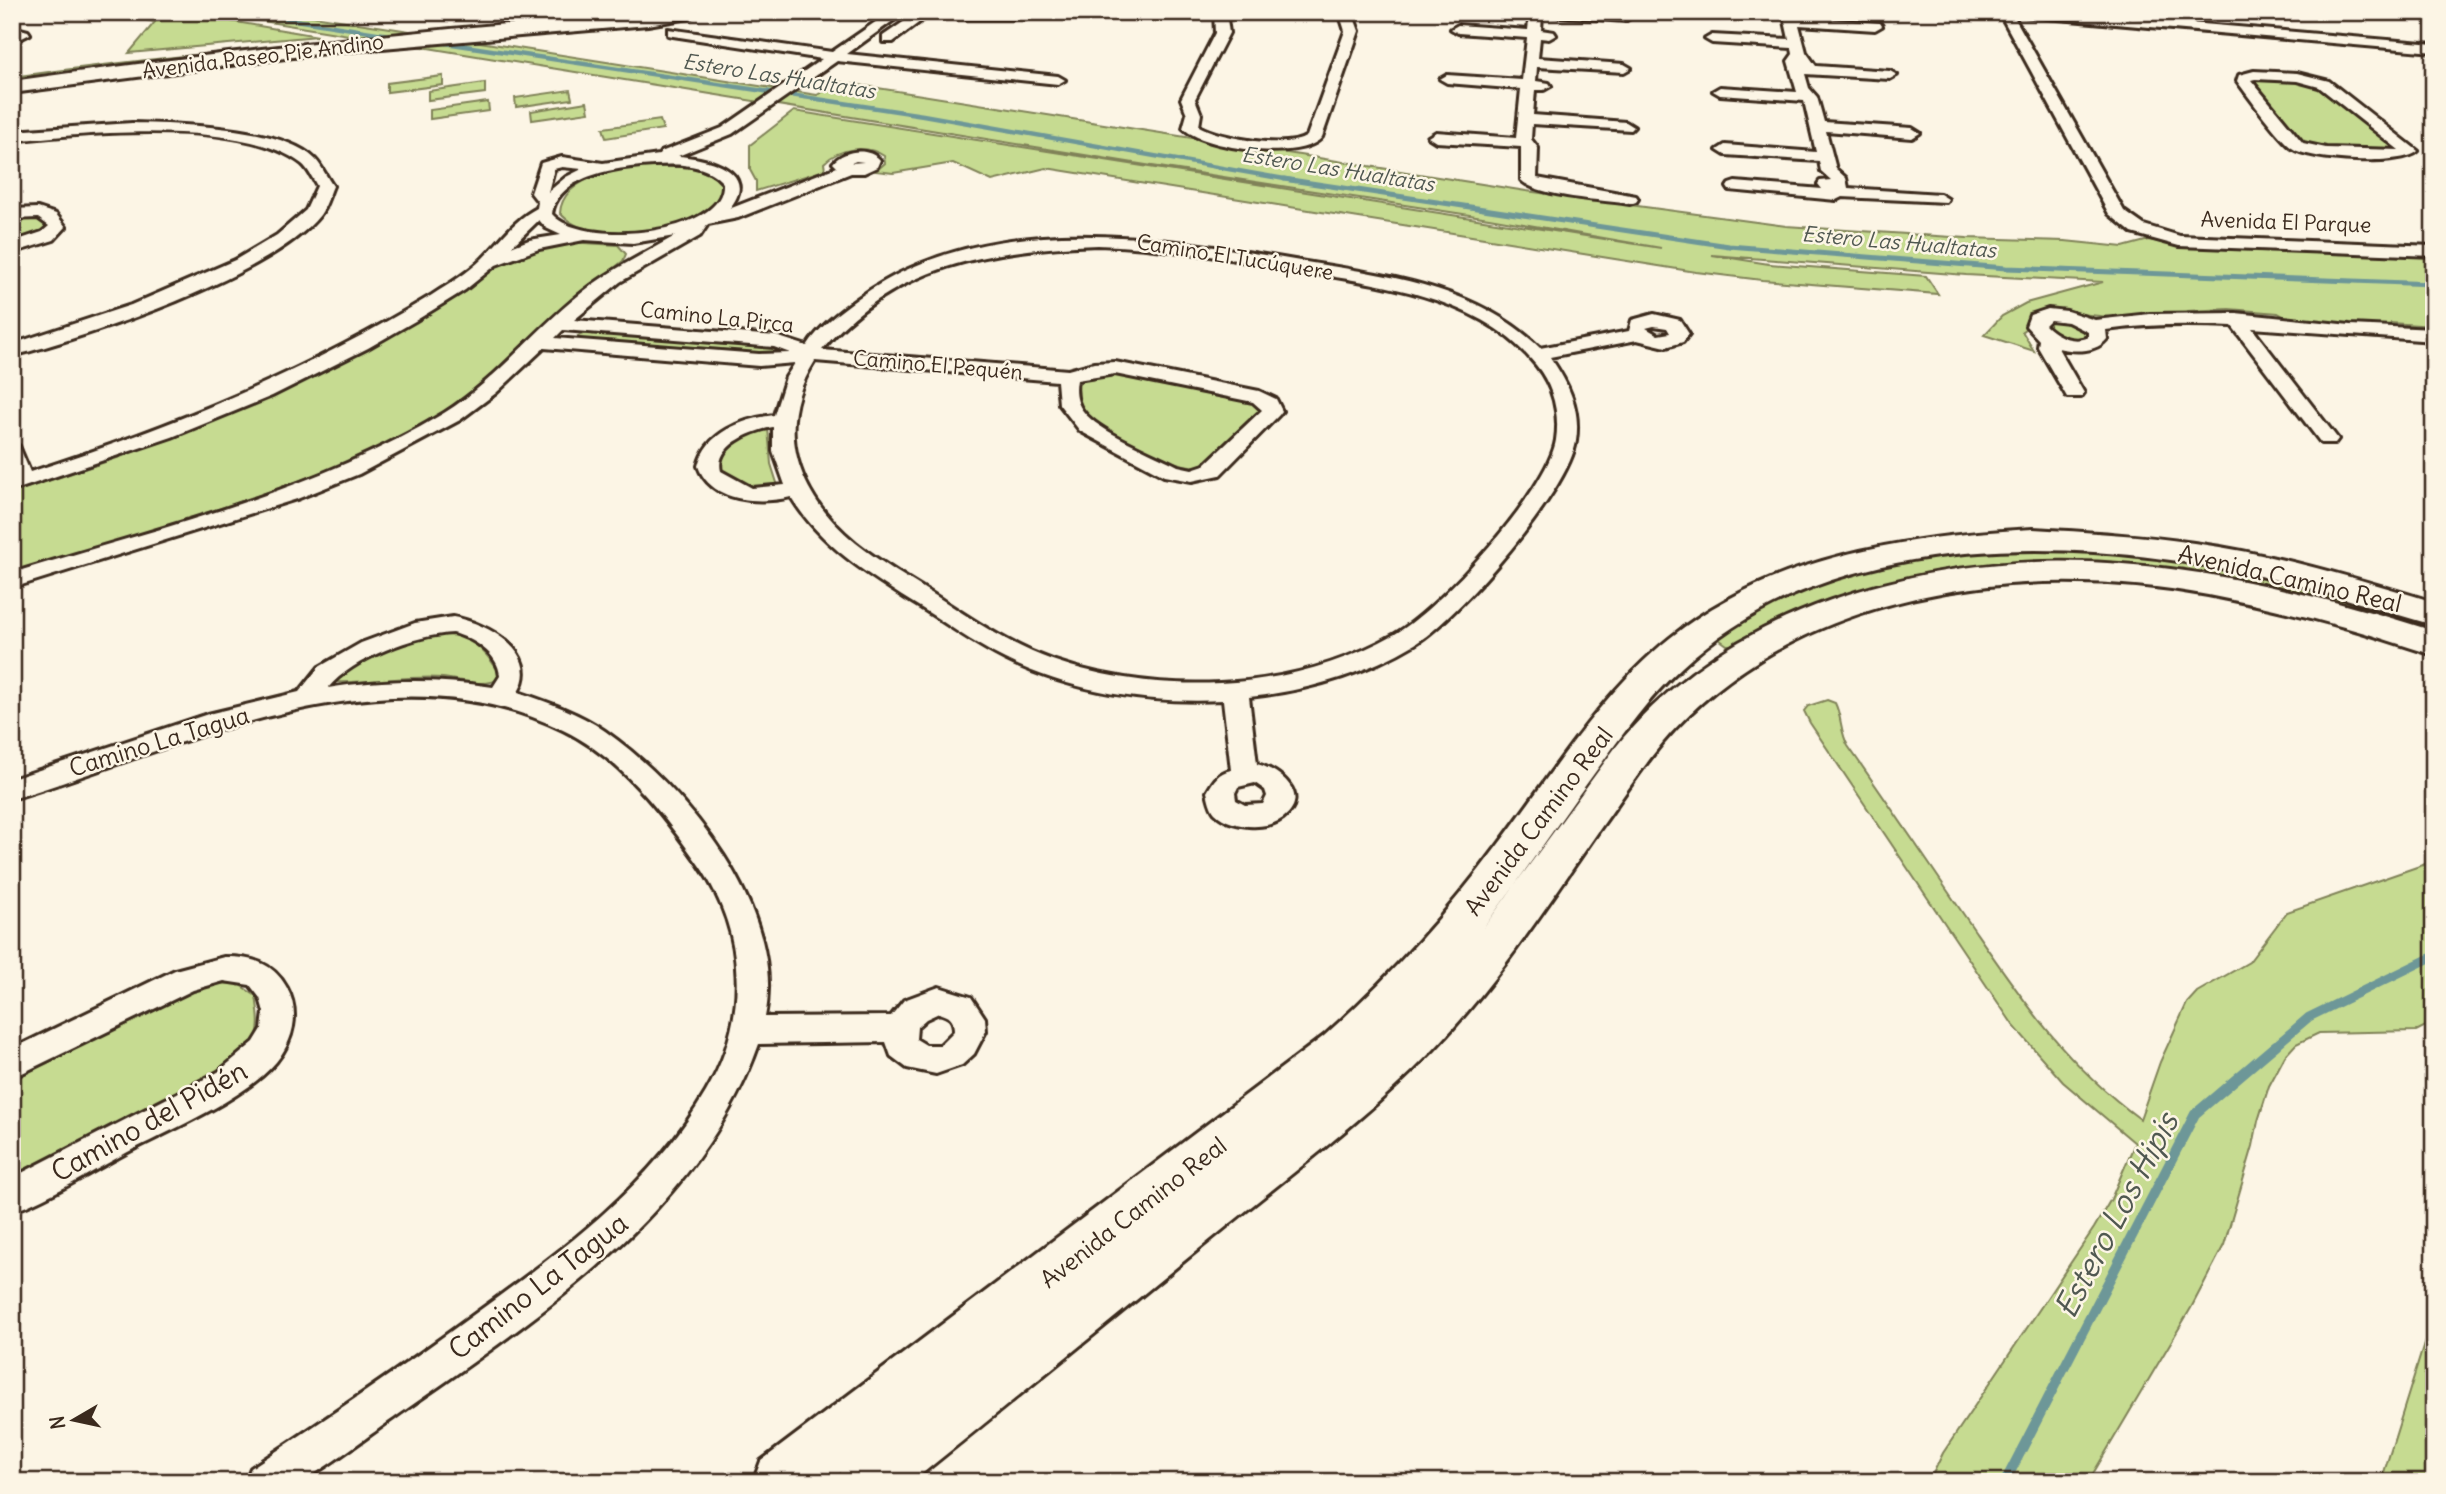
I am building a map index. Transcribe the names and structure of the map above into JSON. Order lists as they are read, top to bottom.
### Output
{
  "streets": {
    "main road": ["Avenida Paseo Pie Andino", "Avenida Camino Real"],
    "street": [
      "Avenida El Parque",
      "Camino El Tucúquere",
      "Camino La Pirca",
      "Camino El Pequén",
      "Camino La Tagua",
      "Camino del Pidén"
    ]
  },
  "crossings": [
    ["Camino El Tucúquere", "Camino La Pirca"],
    ["Camino El Tucúquere", "Camino El Pequén"],
    ["Camino La Pirca", "Camino El Pequén"]
  ],
  "water": ["Estero Las Hualtatas", "Estero Los Hipis"],
  "north": "left"
}
